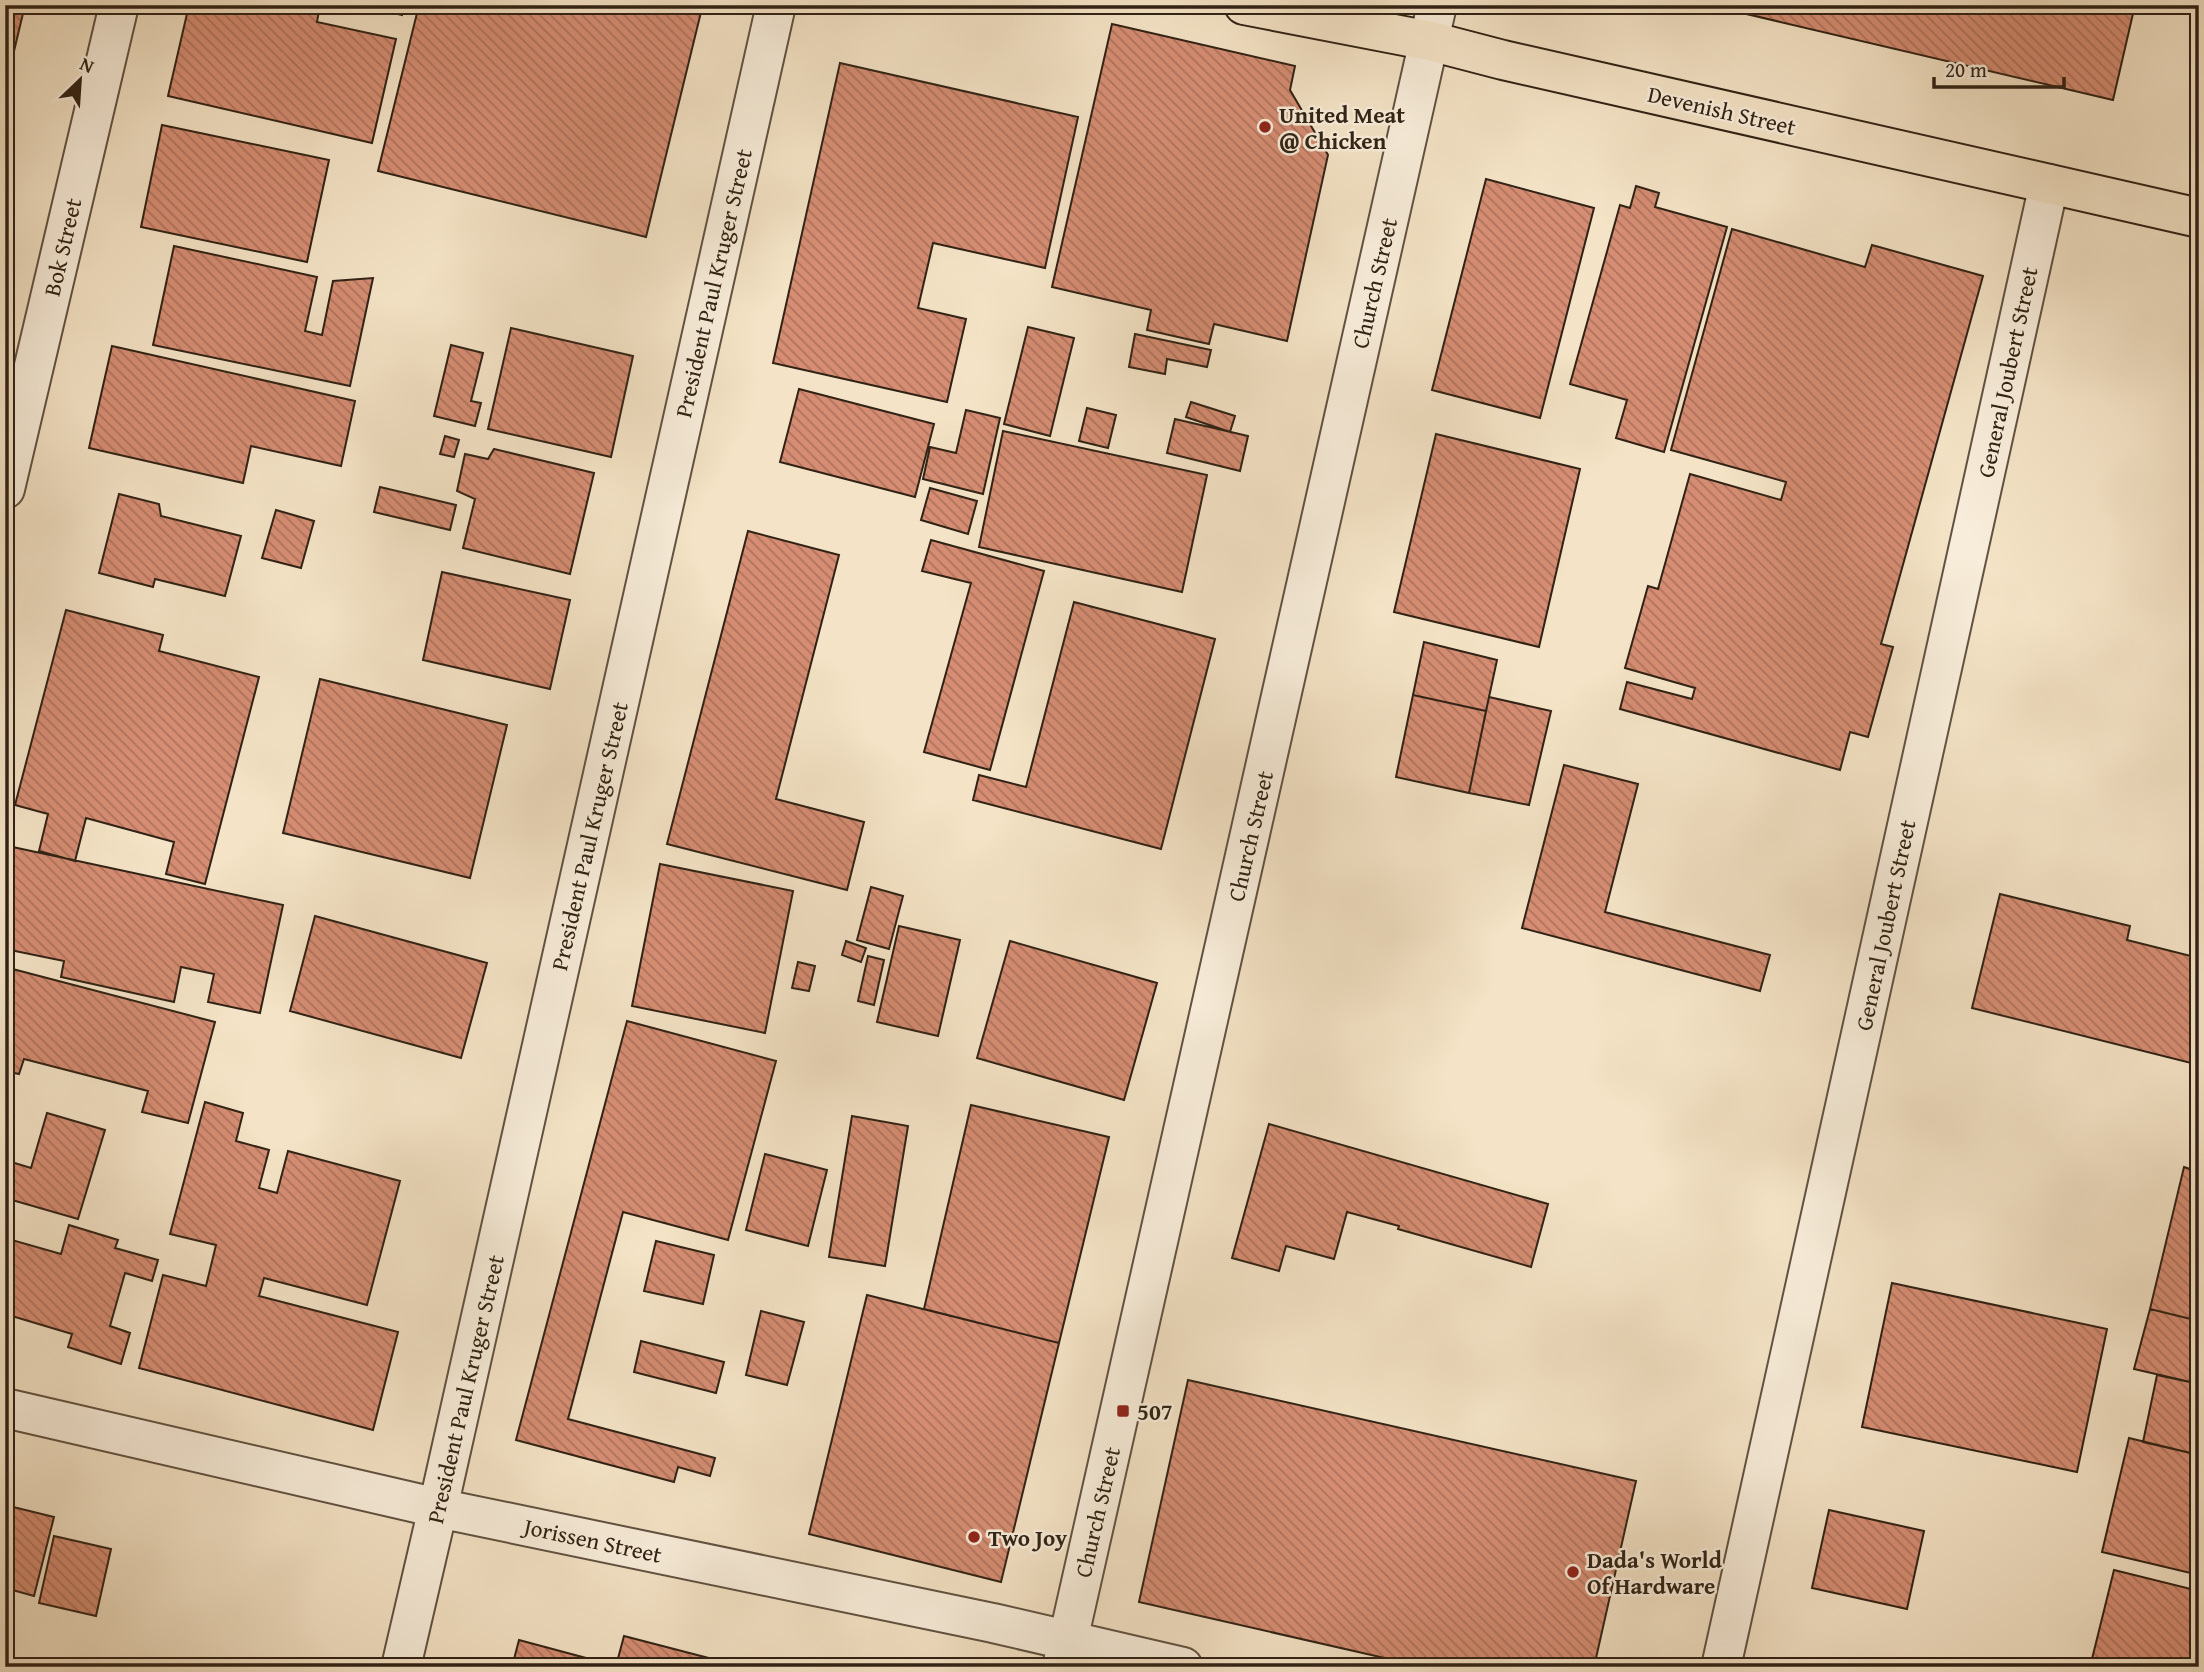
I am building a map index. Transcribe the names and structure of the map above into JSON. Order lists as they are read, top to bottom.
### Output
{
  "streets": {
    "main road": ["Devenish Street"],
    "street": [
      "Bok Street",
      "President Paul Kruger Street",
      "Church Street",
      "General Joubert Street",
      "Jorissen Street"
    ]
  },
  "crossings": [
    ["Devenish Street", "Church Street"],
    ["Devenish Street", "General Joubert Street"],
    ["President Paul Kruger Street", "Jorissen Street"],
    ["Church Street", "Jorissen Street"]
  ],
  "places": {
    "other": ["United Meat @ Chicken", "Two Joy", "Dada's World Of Hardware"],
    "transit": ["507"]
  },
  "scale_bar": "20 m",
  "north": "top right"
}
